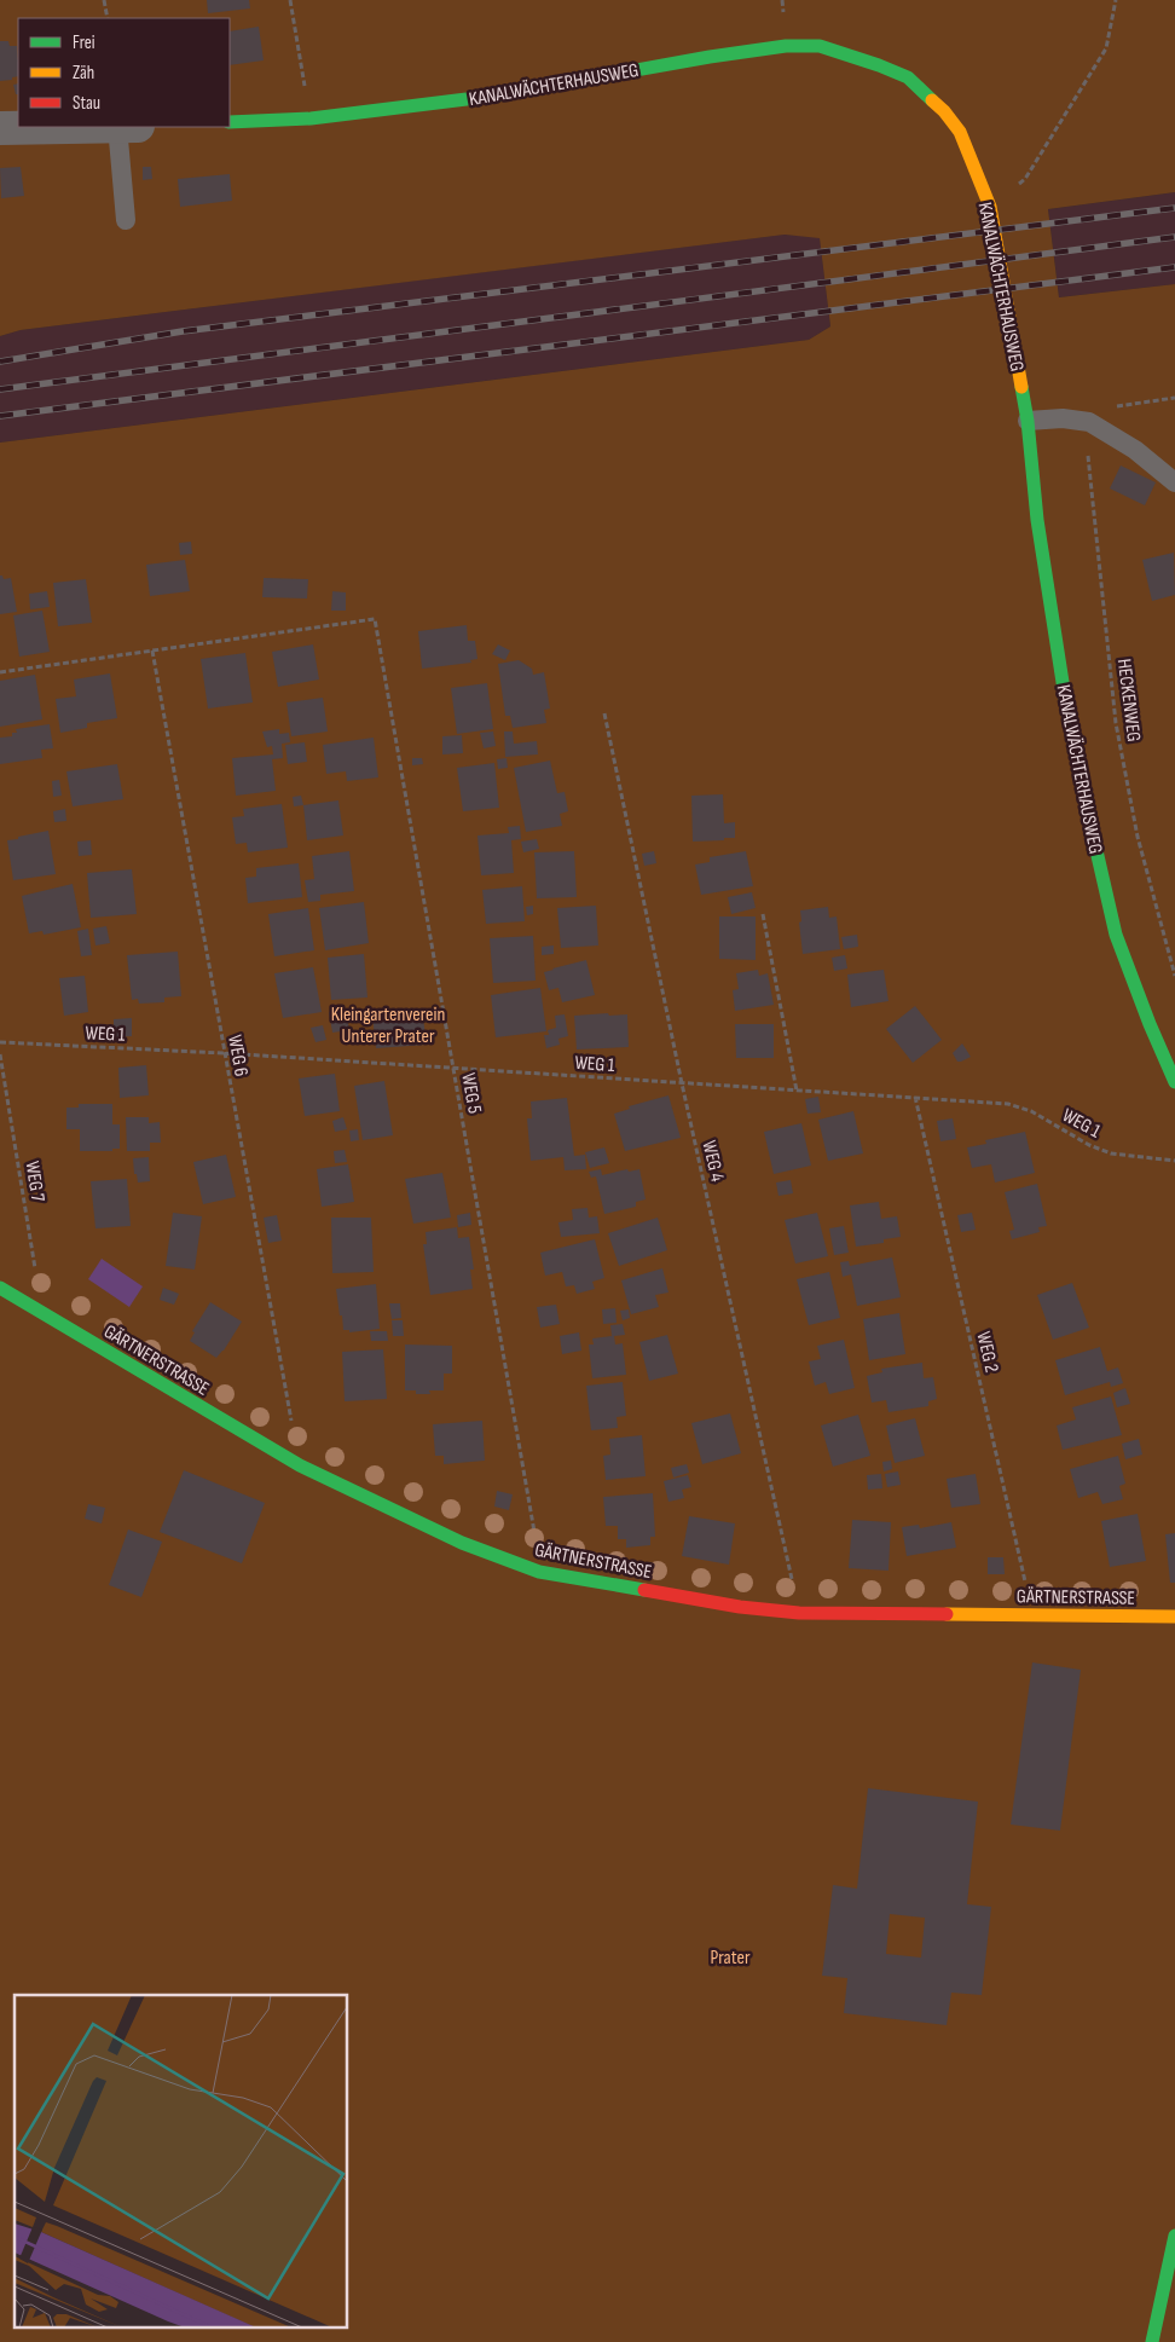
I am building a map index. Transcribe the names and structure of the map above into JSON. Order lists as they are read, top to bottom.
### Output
{
  "streets": {
    "street": ["KANALWÄCHTERHAUSWEG", "GÄRTNERSTRASSE"],
    "path": [
      "HECKENWEG",
      "WEG 1",
      "WEG 6",
      "WEG 5",
      "WEG 4",
      "WEG 7",
      "WEG 2"
    ]
  },
  "crossings": [
    ["WEG 1", "WEG 6"],
    ["WEG 1", "WEG 5"],
    ["WEG 1", "WEG 4"],
    ["WEG 1", "WEG 2"],
    ["WEG 6", "WEG 5"],
    ["WEG 6", "GÄRTNERSTRASSE"],
    ["WEG 5", "GÄRTNERSTRASSE"],
    ["WEG 4", "GÄRTNERSTRASSE"],
    ["WEG 7", "GÄRTNERSTRASSE"],
    ["WEG 2", "GÄRTNERSTRASSE"]
  ],
  "parks": ["Kleingartenverein Unterer Prater", "Prater"],
  "legend": ["Frei", "Zäh", "Stau"]
}
